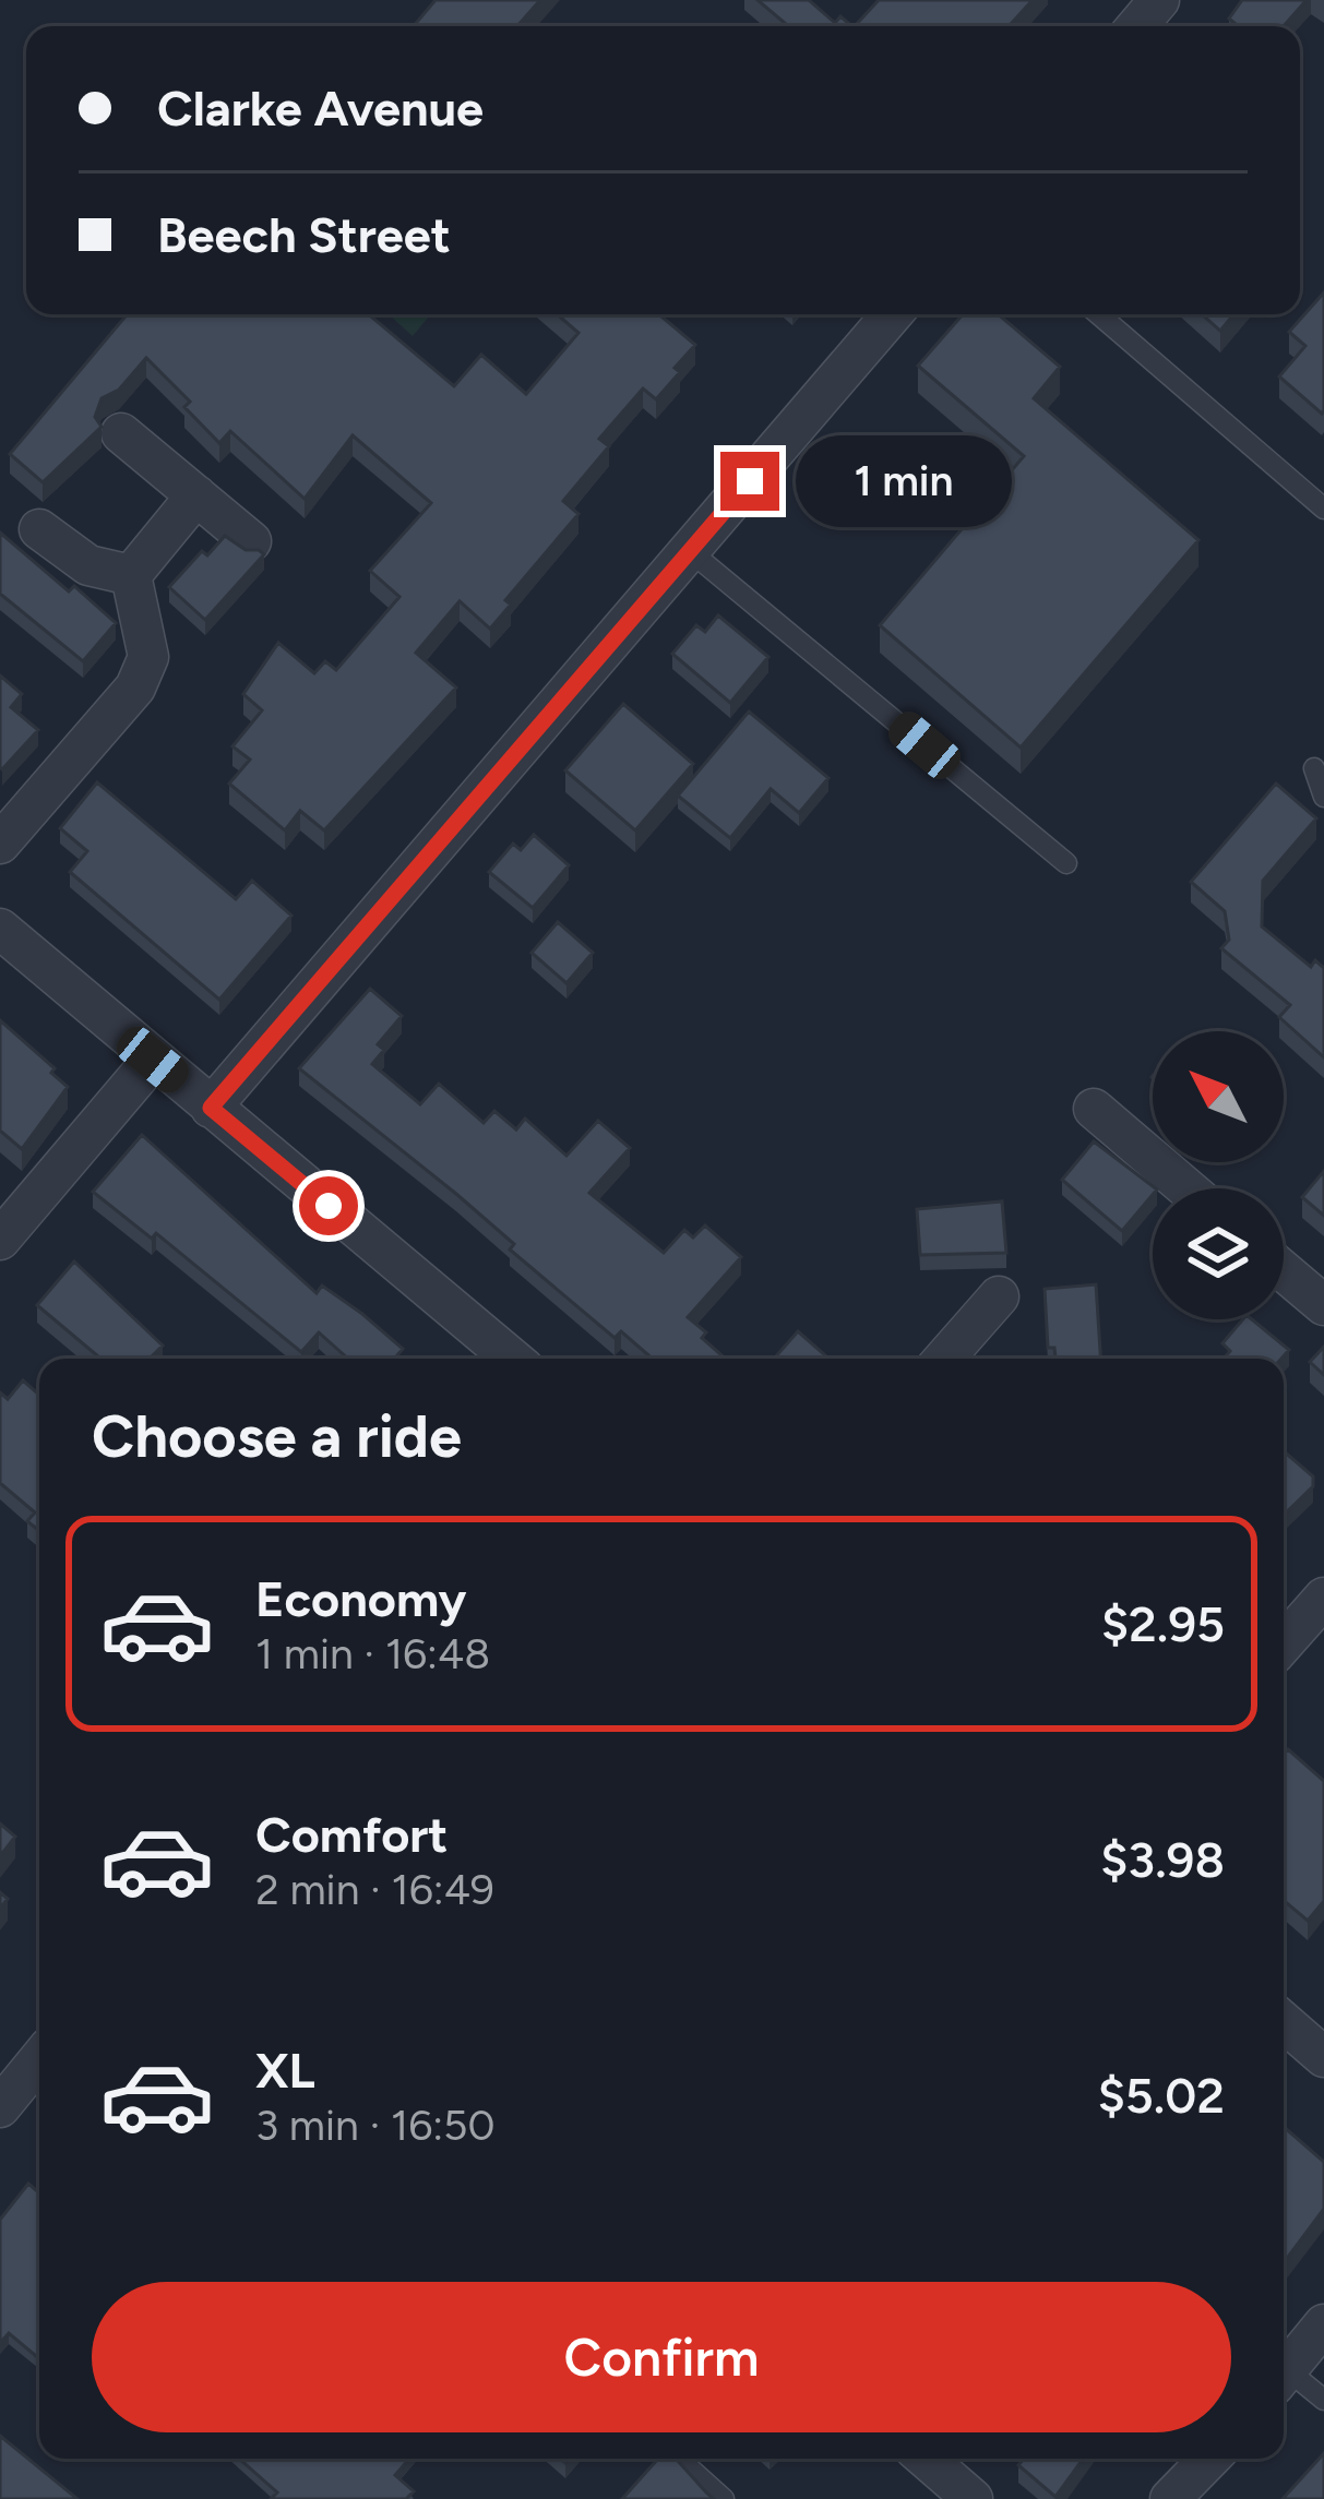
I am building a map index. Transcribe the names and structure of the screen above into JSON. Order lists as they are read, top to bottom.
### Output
{
  "north": "top left",
  "page": {
    "banner": ["Clarke Avenue", "Beech Street"],
    "bubble": "1 min",
    "heading": "Choose a ride",
    "list": [
      {
        "name": "Economy",
        "note": "1 min · 16:48",
        "value": "$2.95"
      },
      {
        "name": "Comfort",
        "note": "2 min · 16:49",
        "value": "$3.98"
      },
      {
        "name": "XL",
        "note": "3 min · 16:50",
        "value": "$5.02"
      }
    ],
    "buttons": "Confirm"
  }
}
